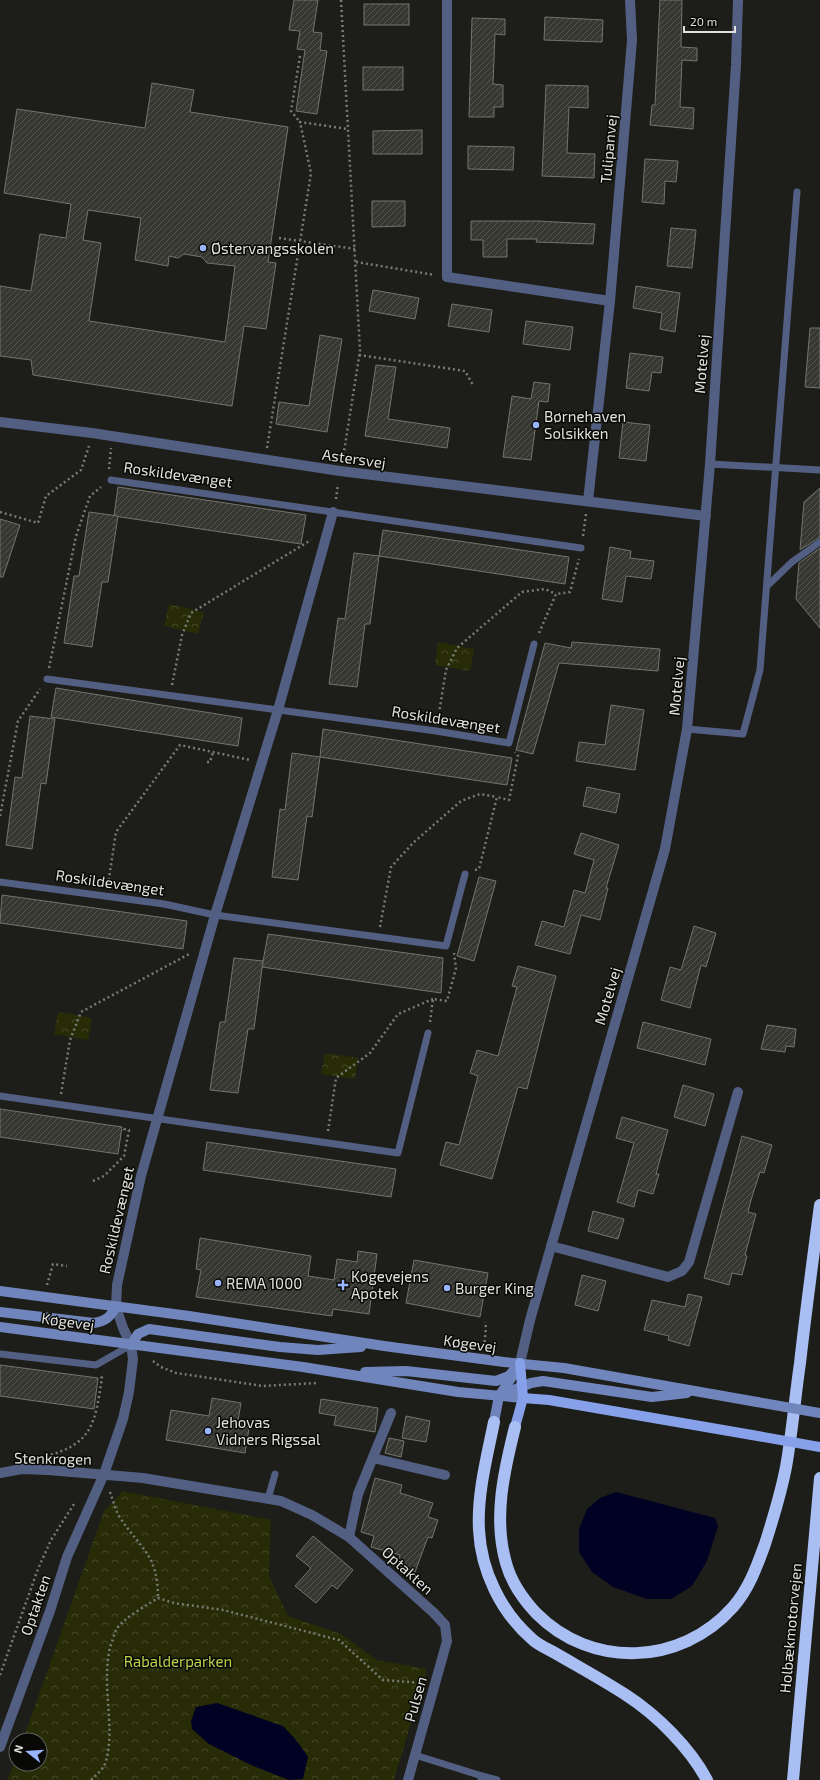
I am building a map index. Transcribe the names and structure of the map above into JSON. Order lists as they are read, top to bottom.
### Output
{
  "streets": {
    "highway": ["Holbækmotorvejen"],
    "main road": ["Køgevej"],
    "street": [
      "Tulipanvej",
      "Motelvej",
      "Astersvej",
      "Roskildevænget",
      "Stenkrogen",
      "Optakten",
      "Pulsen"
    ]
  },
  "crossings": [
    ["Tulipanvej", "Astersvej"],
    ["Motelvej", "Astersvej"],
    ["Motelvej", "Køgevej"],
    ["Roskildevænget", "Køgevej"],
    ["Køgevej", "Optakten"],
    ["Stenkrogen", "Optakten"],
    ["Optakten", "Pulsen"]
  ],
  "parks": ["Rabalderparken"],
  "places": {
    "other": [
      "Østervangsskolen",
      "Børnehaven Solsikken",
      "REMA 1000",
      "Burger King",
      "Jehovas Vidners Rigssal"
    ],
    "health": ["Køgevejens Apotek"]
  },
  "scale_bar": "20 m",
  "north": "left"
}
